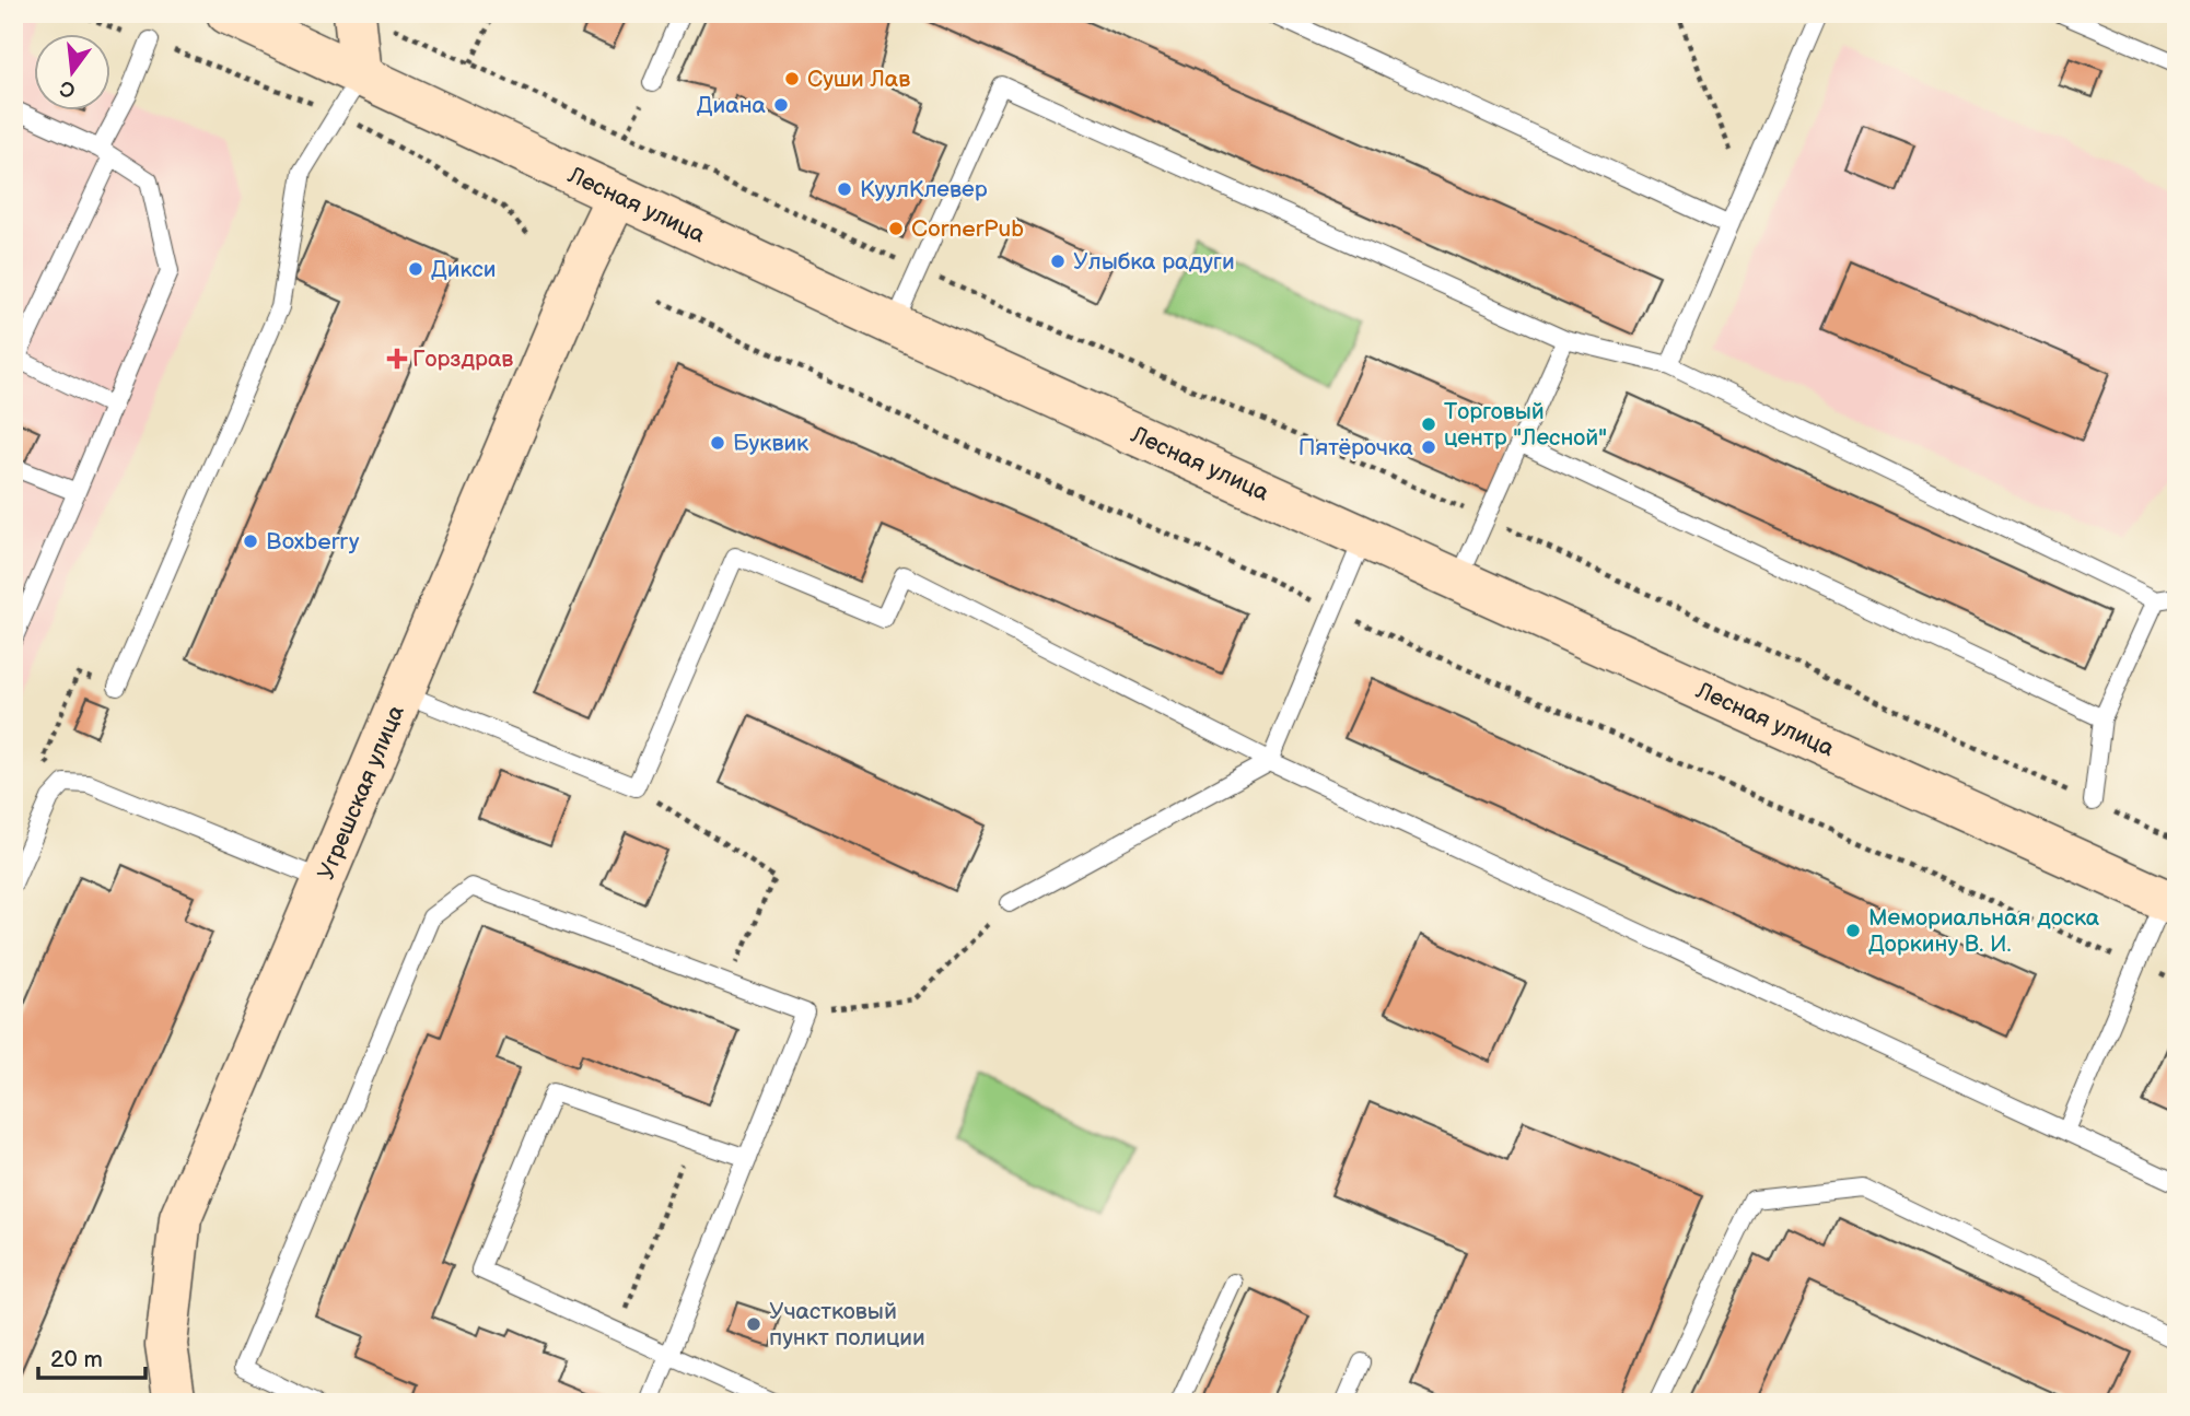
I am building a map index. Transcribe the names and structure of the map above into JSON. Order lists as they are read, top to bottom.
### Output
{
  "streets": {
    "street": ["Лесная улица", "Угрешская улица"]
  },
  "crossings": [
    ["Лесная улица", "Угрешская улица"]
  ],
  "places": {
    "other": [
      "Суши Лав",
      "Диана",
      "КуулКлевер",
      "CornerPub",
      "Улыбка радуги",
      "Дикси",
      "Торговый центр \"Лесной\"",
      "Буквик",
      "Пятёрочка",
      "Boxberry",
      "Мемориальная доска Доркину В. И.",
      "Участковый пункт полиции"
    ],
    "health": ["Горздрав"]
  },
  "scale_bar": "20 m",
  "north": "bottom"
}
